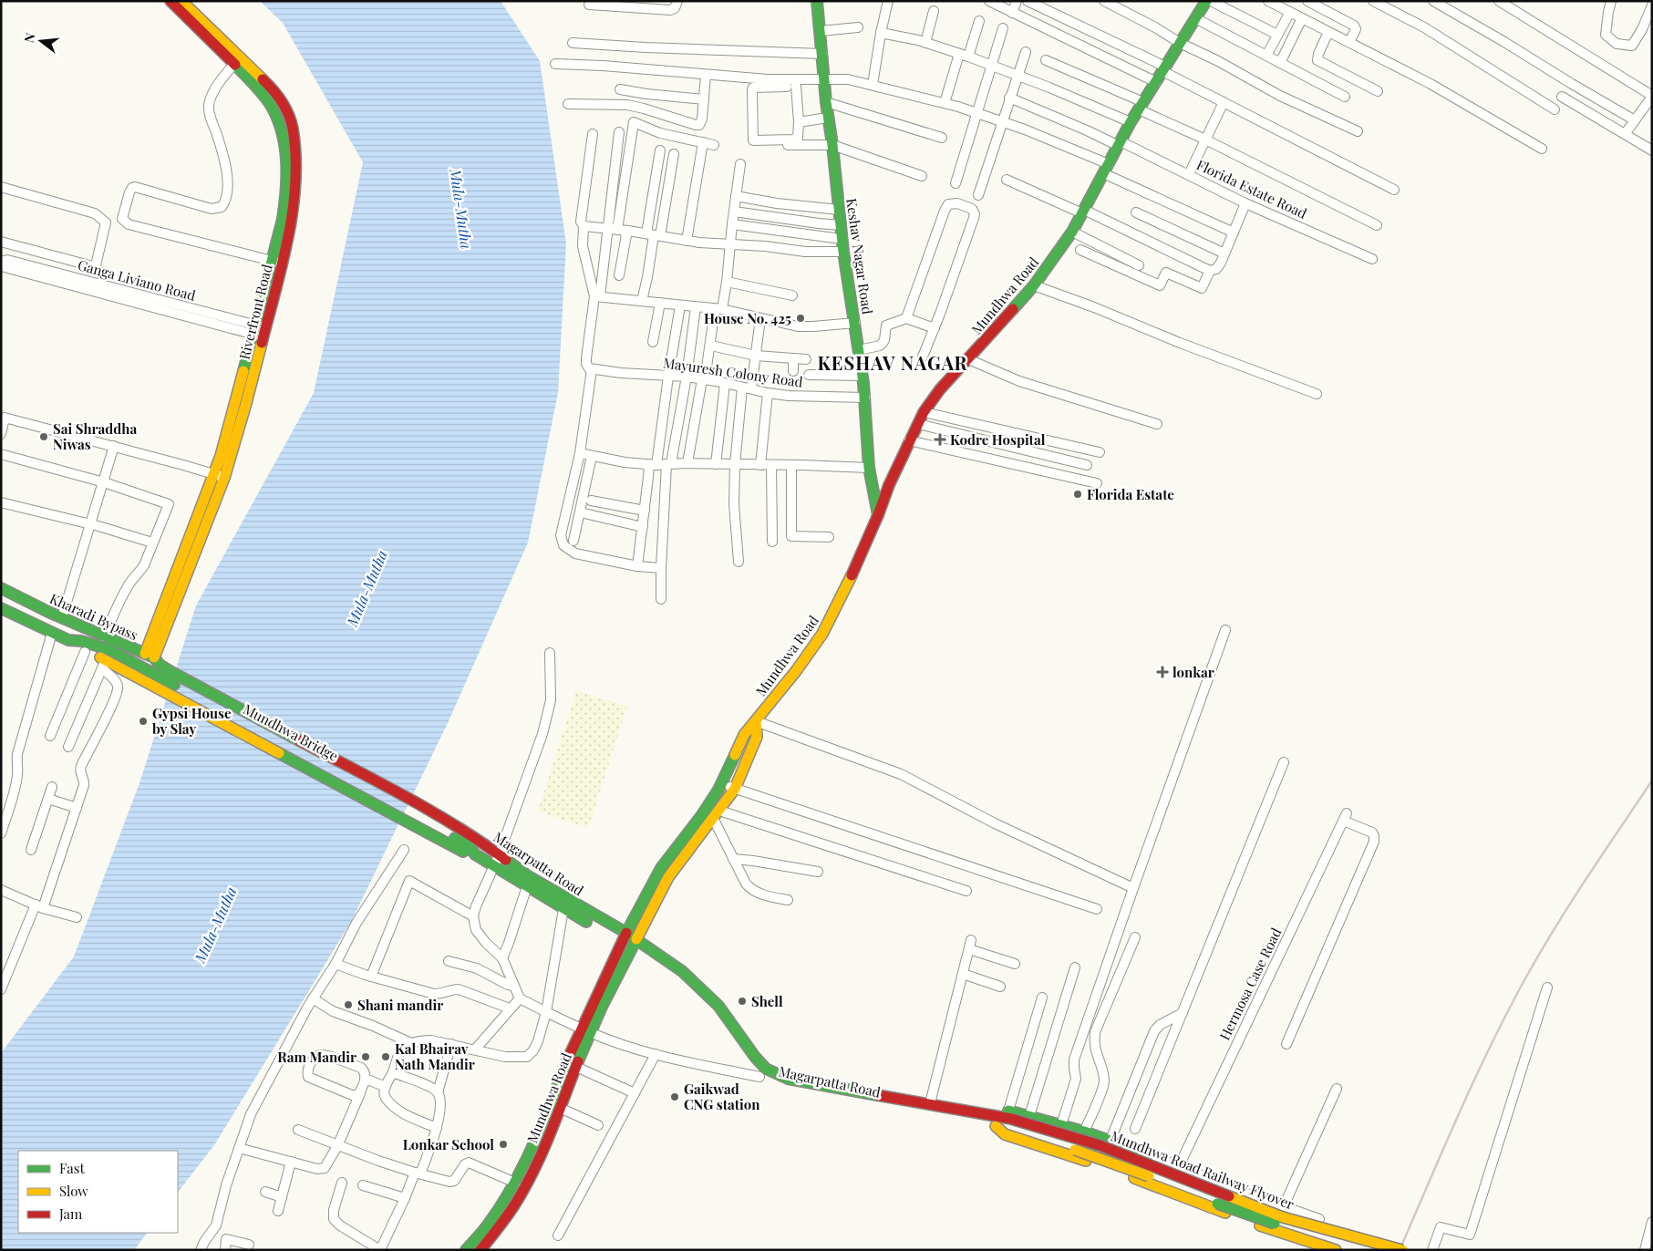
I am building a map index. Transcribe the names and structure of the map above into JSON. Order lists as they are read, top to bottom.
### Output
{
  "streets": {
    "main road": [
      "Keshav Nagar Road",
      "Mundhwa Road",
      "Riverfront Road",
      "Kharadi Bypass",
      "Mundhwa Bridge",
      "Magarpatta Road",
      "Mundhwa Road Railway Flyover"
    ],
    "street": [
      "Florida Estate Road",
      "Ganga Liviano Road",
      "Mayuresh Colony Road",
      "Hermosa Case Road"
    ]
  },
  "crossings": [
    ["Florida Estate Road", "Mundhwa Road"],
    ["Keshav Nagar Road", "Mundhwa Road"],
    ["Keshav Nagar Road", "Mayuresh Colony Road"],
    ["Ganga Liviano Road", "Riverfront Road"],
    ["Mundhwa Road", "Magarpatta Road"],
    ["Riverfront Road", "Kharadi Bypass"],
    ["Kharadi Bypass", "Mundhwa Bridge"],
    ["Kharadi Bypass", "Magarpatta Road"],
    ["Magarpatta Road", "Mundhwa Road Railway Flyover"]
  ],
  "districts": ["KESHAV NAGAR"],
  "water": ["Mula-Mutha"],
  "places": {
    "other": [
      "House No. 425",
      "Sai Shraddha Niwas",
      "Florida Estate",
      "Gypsi House by Slay",
      "Shell",
      "Shani mandir",
      "Ram Mandir",
      "Kal Bhairav Nath Mandir",
      "Gaikwad CNG station",
      "Lonkar School"
    ],
    "health": ["Kodre Hospital", "lonkar"]
  },
  "legend": ["Fast", "Slow", "Jam"],
  "north": "left"
}
